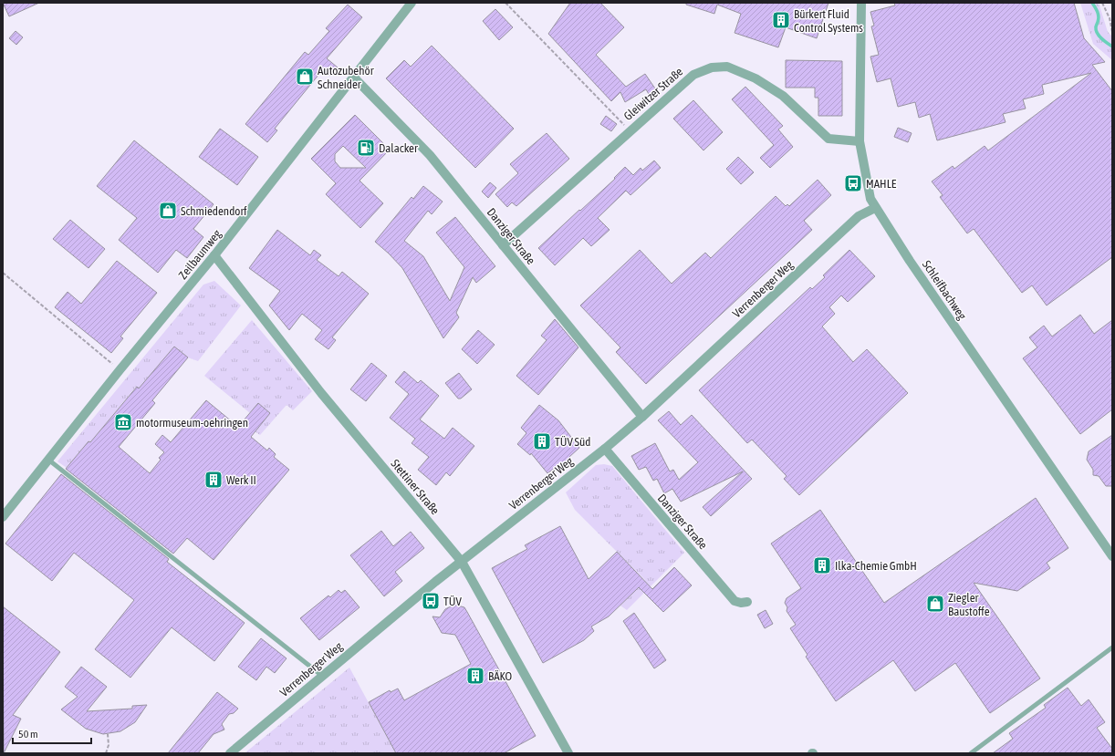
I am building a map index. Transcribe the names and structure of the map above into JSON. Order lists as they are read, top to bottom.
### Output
{
  "streets": {
    "street": [
      "Gleiwitzer Straße",
      "Danziger Straße",
      "Zeilbaumweg",
      "Verrenberger Weg",
      "Schleifbachweg",
      "Stettiner Straße"
    ]
  },
  "crossings": [
    ["Gleiwitzer Straße", "Danziger Straße"],
    ["Gleiwitzer Straße", "Schleifbachweg"],
    ["Danziger Straße", "Zeilbaumweg"],
    ["Danziger Straße", "Verrenberger Weg"],
    ["Zeilbaumweg", "Stettiner Straße"],
    ["Verrenberger Weg", "Schleifbachweg"],
    ["Verrenberger Weg", "Stettiner Straße"]
  ],
  "places": {
    "building": [
      "Bürkert Fluid Control Systems",
      "TÜV Süd",
      "Werk II",
      "Ilka-Chemie GmbH",
      "BÄKO"
    ],
    "shop": ["Autozubehör Schneider", "Schmiedendorf", "Ziegler Baustoffe"],
    "fuel station": ["Dalacker"],
    "bus stop": ["MAHLE", "TÜV"],
    "museum": ["motormuseum-oehringen"]
  },
  "scale_bar": "50 m"
}
